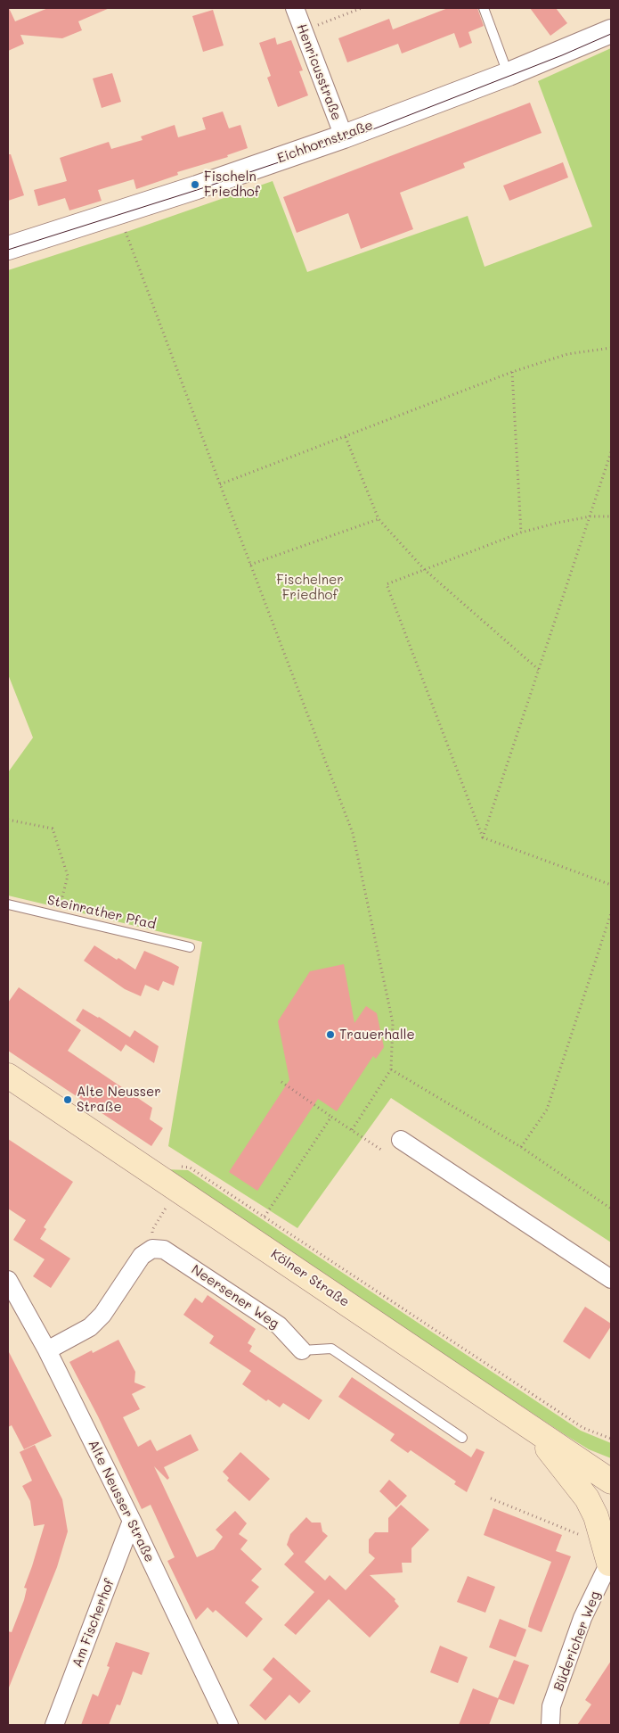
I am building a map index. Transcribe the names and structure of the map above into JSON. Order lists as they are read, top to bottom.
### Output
{
  "streets": {
    "main road": ["Kölner Straße"],
    "street": [
      "Henricusstraße",
      "Eichhornstraße",
      "Neersener Weg",
      "Alte Neusser Straße",
      "Am Fischerhof",
      "Büdericher Weg"
    ],
    "lane": ["Steinrather Pfad"]
  },
  "crossings": [
    ["Henricusstraße", "Eichhornstraße"],
    ["Alte Neusser Straße", "Am Fischerhof"]
  ],
  "parks": ["Fischelner Friedhof"],
  "places": ["Fischeln Friedhof", "Trauerhalle", "Alte Neusser Straße"]
}
